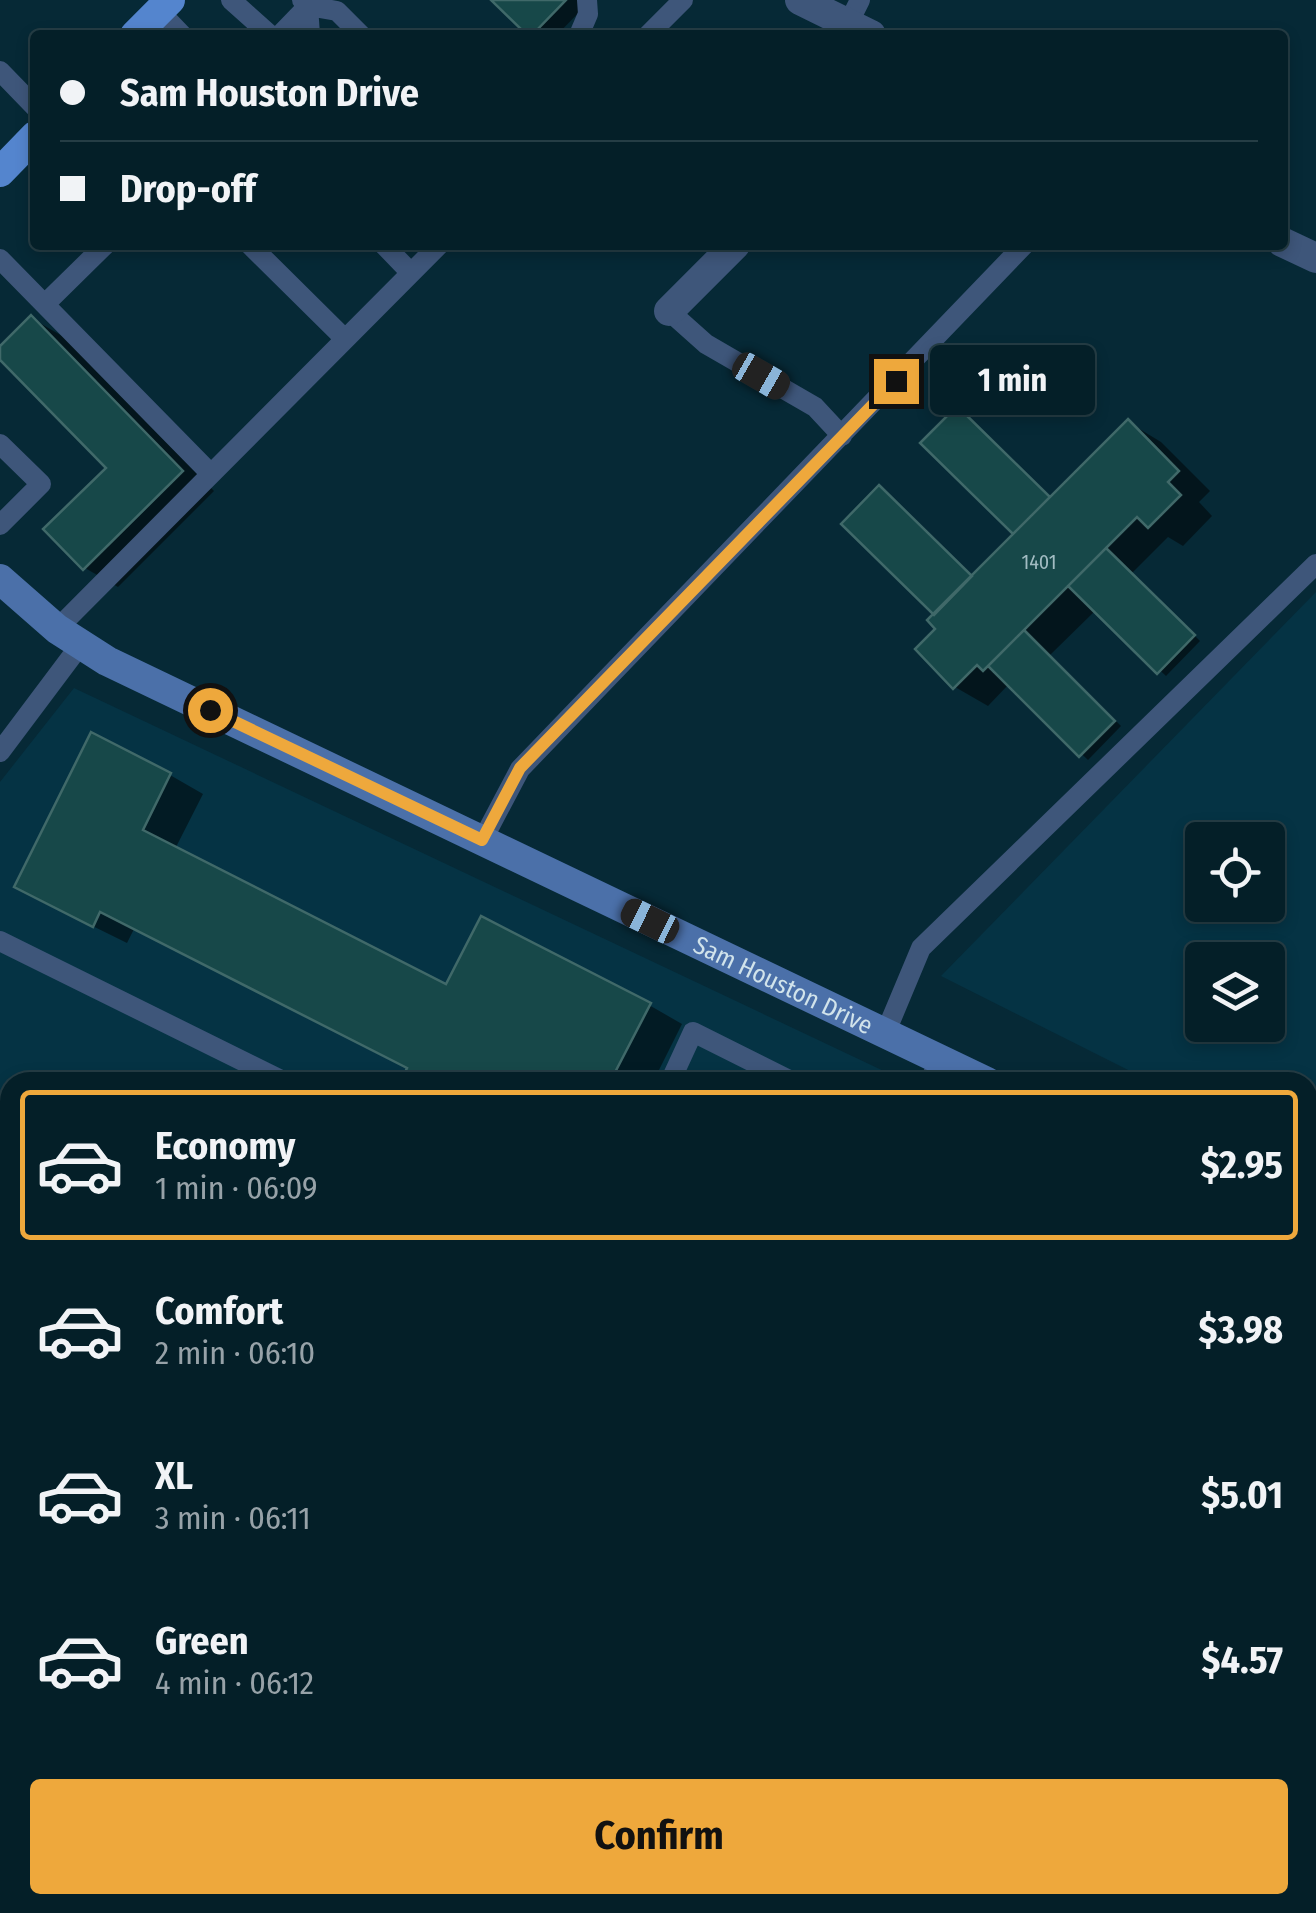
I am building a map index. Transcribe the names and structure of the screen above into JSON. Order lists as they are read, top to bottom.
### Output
{
  "streets": {
    "street": ["Sam Houston Drive"]
  },
  "house_numbers": ["1401"],
  "page": {
    "banner": ["Sam Houston Drive", "Drop-off"],
    "bubble": "1 min",
    "list": [
      {
        "name": "Economy",
        "note": "1 min · 06:09",
        "value": "$2.95"
      },
      {
        "name": "Comfort",
        "note": "2 min · 06:10",
        "value": "$3.98"
      },
      {
        "name": "XL",
        "note": "3 min · 06:11",
        "value": "$5.01"
      },
      {
        "name": "Green",
        "note": "4 min · 06:12",
        "value": "$4.57"
      }
    ],
    "buttons": "Confirm"
  }
}
